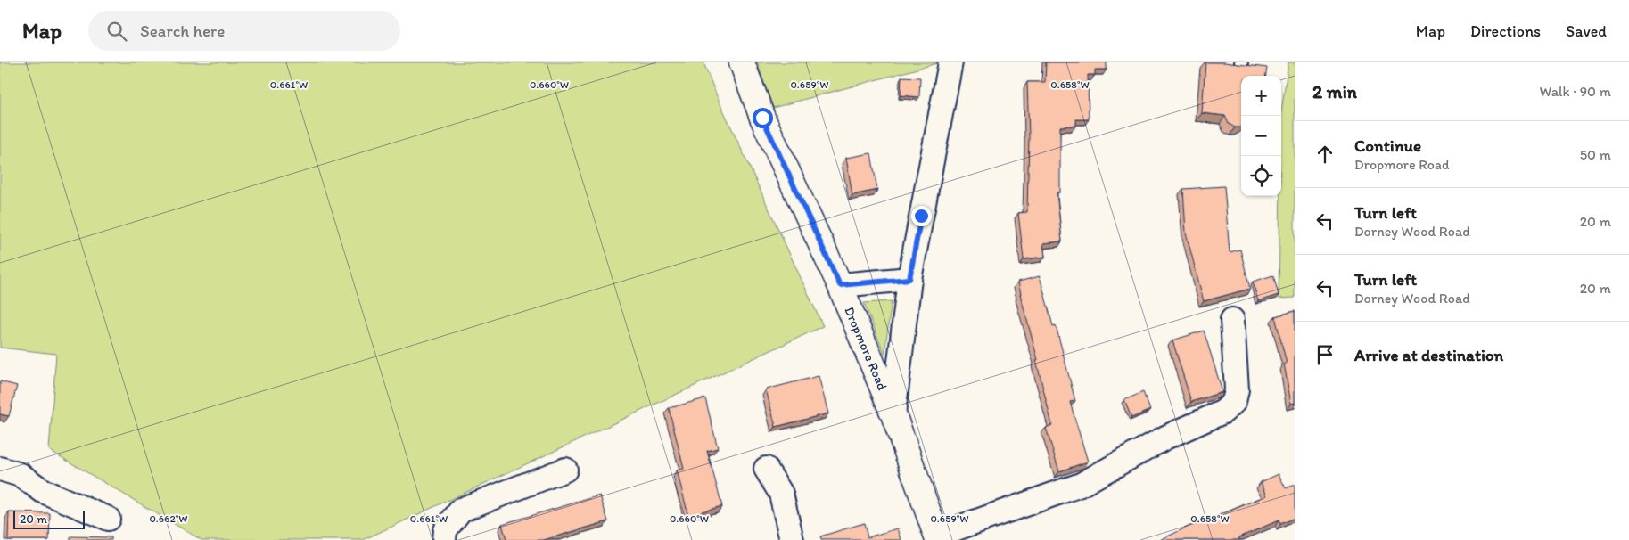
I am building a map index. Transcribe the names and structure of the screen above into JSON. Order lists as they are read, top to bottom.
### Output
{
  "streets": {
    "street": ["Dropmore Road"]
  },
  "scale_bar": "20 m",
  "page": {
    "header": "Map",
    "search": "Search here",
    "nav": ["Map", "Directions", "Saved"],
    "heading": ["2 min", "Walk · 90 m"],
    "map_buttons": ["+", "−"],
    "list": [
      ["Continue", "Dropmore Road", "50 m"],
      ["Turn left", "Dorney Wood Road", "20 m"],
      ["Turn left", "Dorney Wood Road", "20 m"],
      "Arrive at destination"
    ],
    "scale": "20 m"
  },
  "coordinates": [
    "0.658°W",
    "0.661°W",
    "0.660°W",
    "0.659°W",
    "0.662°W"
  ]
}
